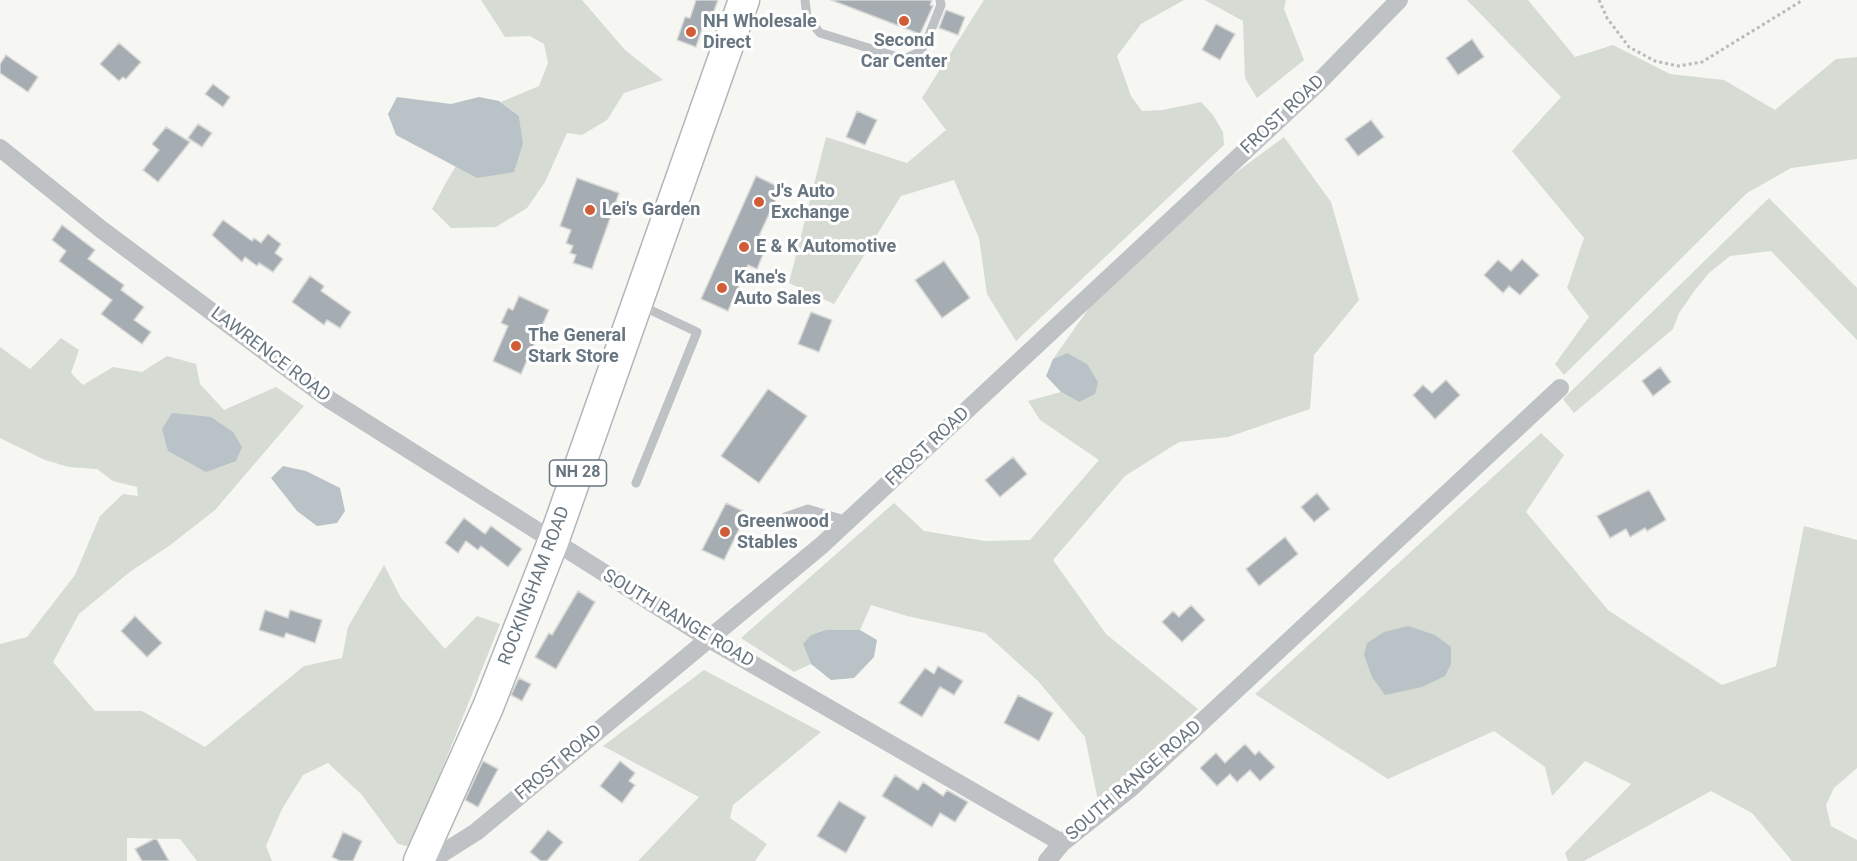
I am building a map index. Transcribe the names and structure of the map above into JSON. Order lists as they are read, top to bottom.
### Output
{
  "streets": {
    "main road": ["NH 28", "ROCKINGHAM ROAD"],
    "street": ["FROST ROAD", "LAWRENCE ROAD", "SOUTH RANGE ROAD"]
  },
  "crossings": [
    ["FROST ROAD", "SOUTH RANGE ROAD"],
    ["LAWRENCE ROAD", "ROCKINGHAM ROAD"],
    ["LAWRENCE ROAD", "SOUTH RANGE ROAD"],
    ["ROCKINGHAM ROAD", "SOUTH RANGE ROAD"]
  ],
  "places": [
    "Second Car Center",
    "NH Wholesale Direct",
    "J's Auto Exchange",
    "Lei's Garden",
    "E & K Automotive",
    "Kane's Auto Sales",
    "The General Stark Store",
    "Greenwood Stables"
  ]
}
